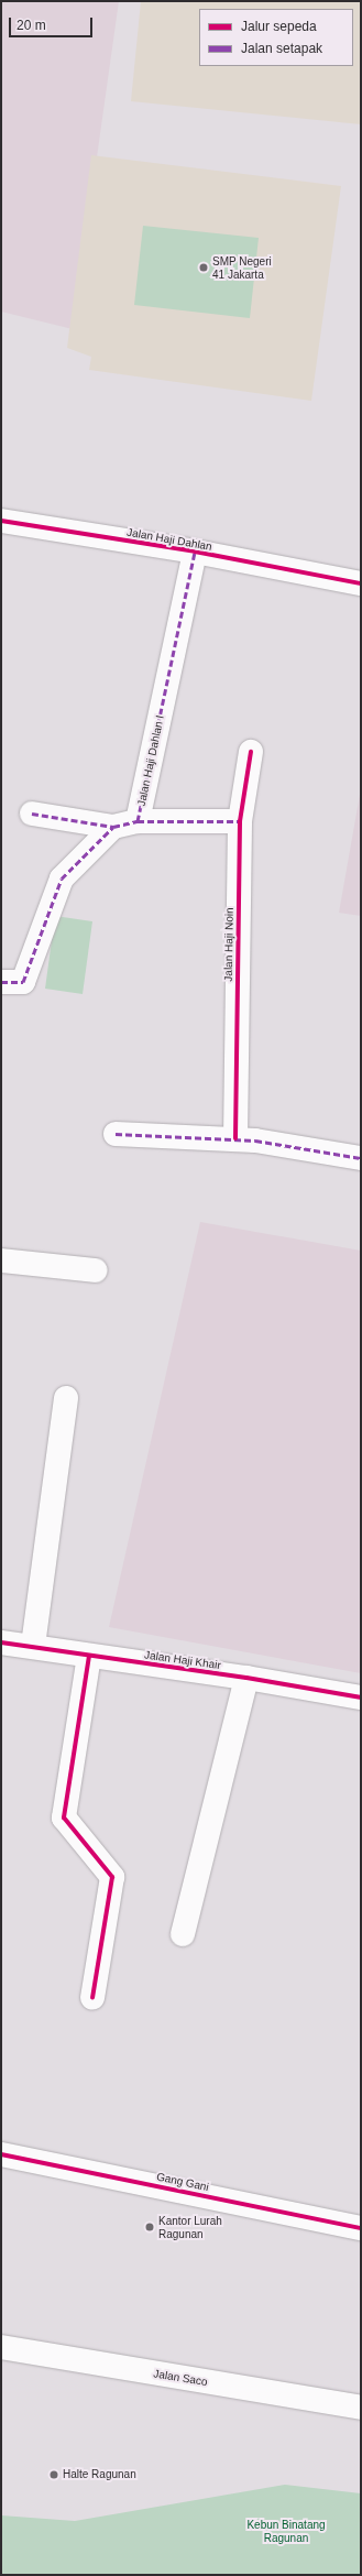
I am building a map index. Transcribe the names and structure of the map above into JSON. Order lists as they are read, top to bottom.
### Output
{
  "streets": {
    "street": [
      "Jalan Haji Dahlan",
      "Jalan Haji Dahlan I",
      "Jalan Haji Noin",
      "Jalan Haji Khair",
      "Gang Gani",
      "Jalan Saco"
    ]
  },
  "crossings": [
    ["Jalan Haji Dahlan", "Jalan Haji Dahlan I"]
  ],
  "parks": ["Kebun Binatang Ragunan"],
  "places": ["SMP Negeri 41 Jakarta", "Kantor Lurah Ragunan", "Halte Ragunan"],
  "legend": ["Jalur sepeda", "Jalan setapak"],
  "scale_bar": "20 m"
}
